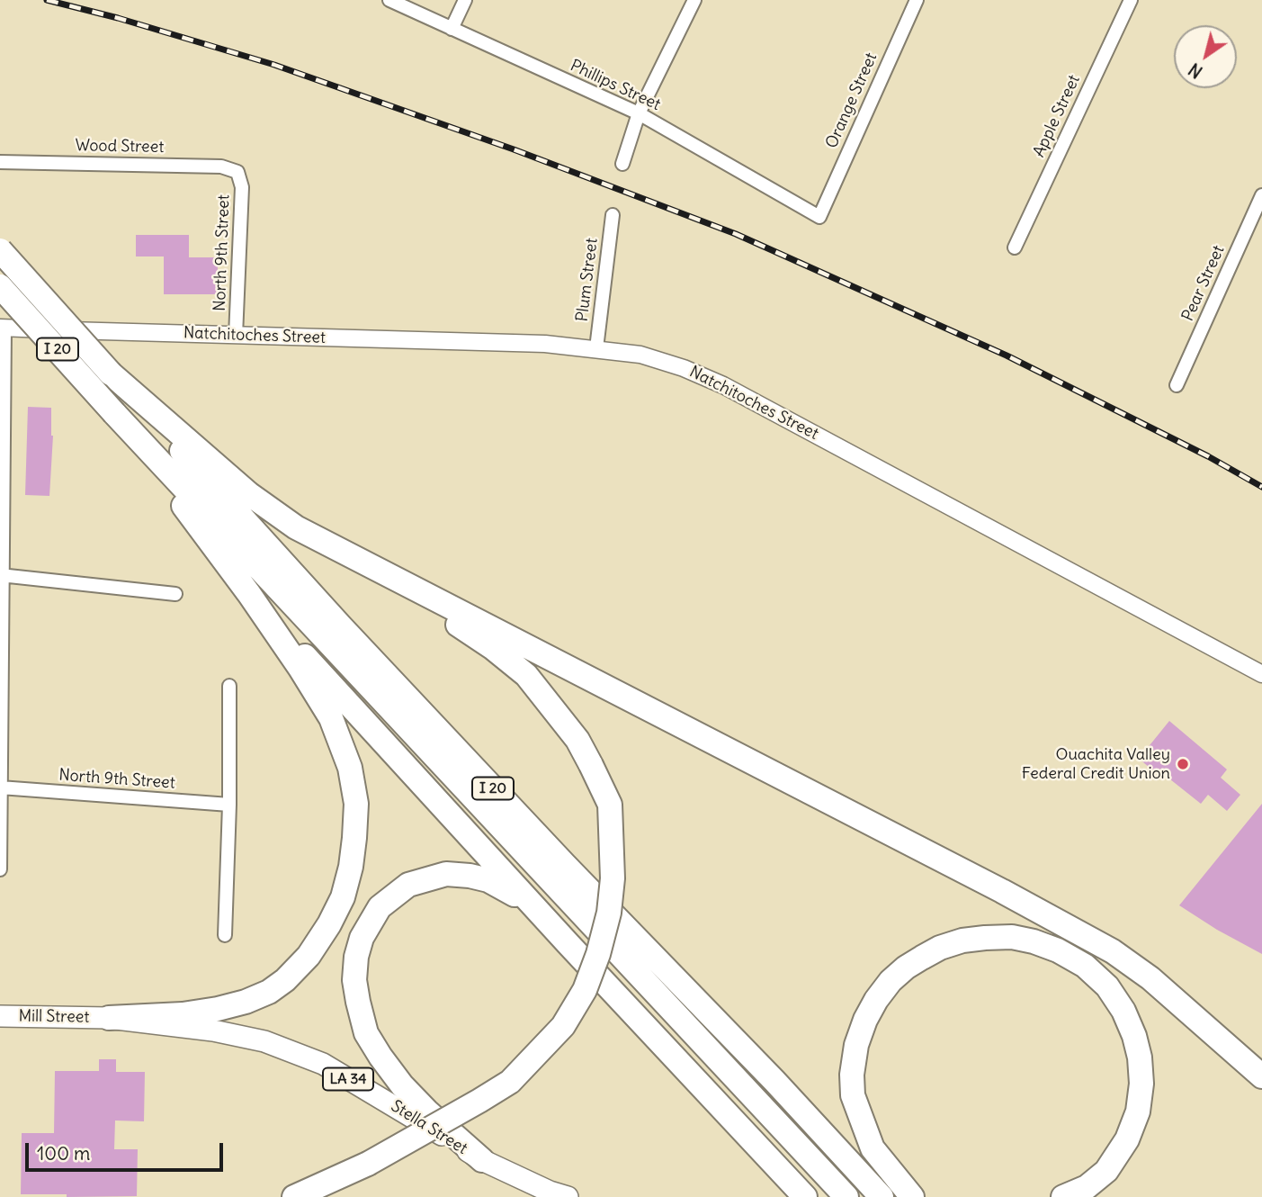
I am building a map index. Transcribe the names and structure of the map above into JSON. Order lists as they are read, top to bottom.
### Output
{
  "streets": {
    "highway": ["I 20"],
    "main road": ["Mill Street", "LA 34", "Stella Street"],
    "street": [
      "Phillips Street",
      "Orange Street",
      "Apple Street",
      "Wood Street",
      "North 9th Street",
      "Plum Street",
      "Pear Street",
      "Natchitoches Street"
    ]
  },
  "crossings": [
    ["Phillips Street", "Orange Street"],
    ["Wood Street", "North 9th Street"],
    ["North 9th Street", "Natchitoches Street"],
    ["Plum Street", "Natchitoches Street"],
    ["Mill Street", "Stella Street"]
  ],
  "places": ["Ouachita Valley Federal Credit Union"],
  "scale_bar": "100 m",
  "north": "bottom left"
}
